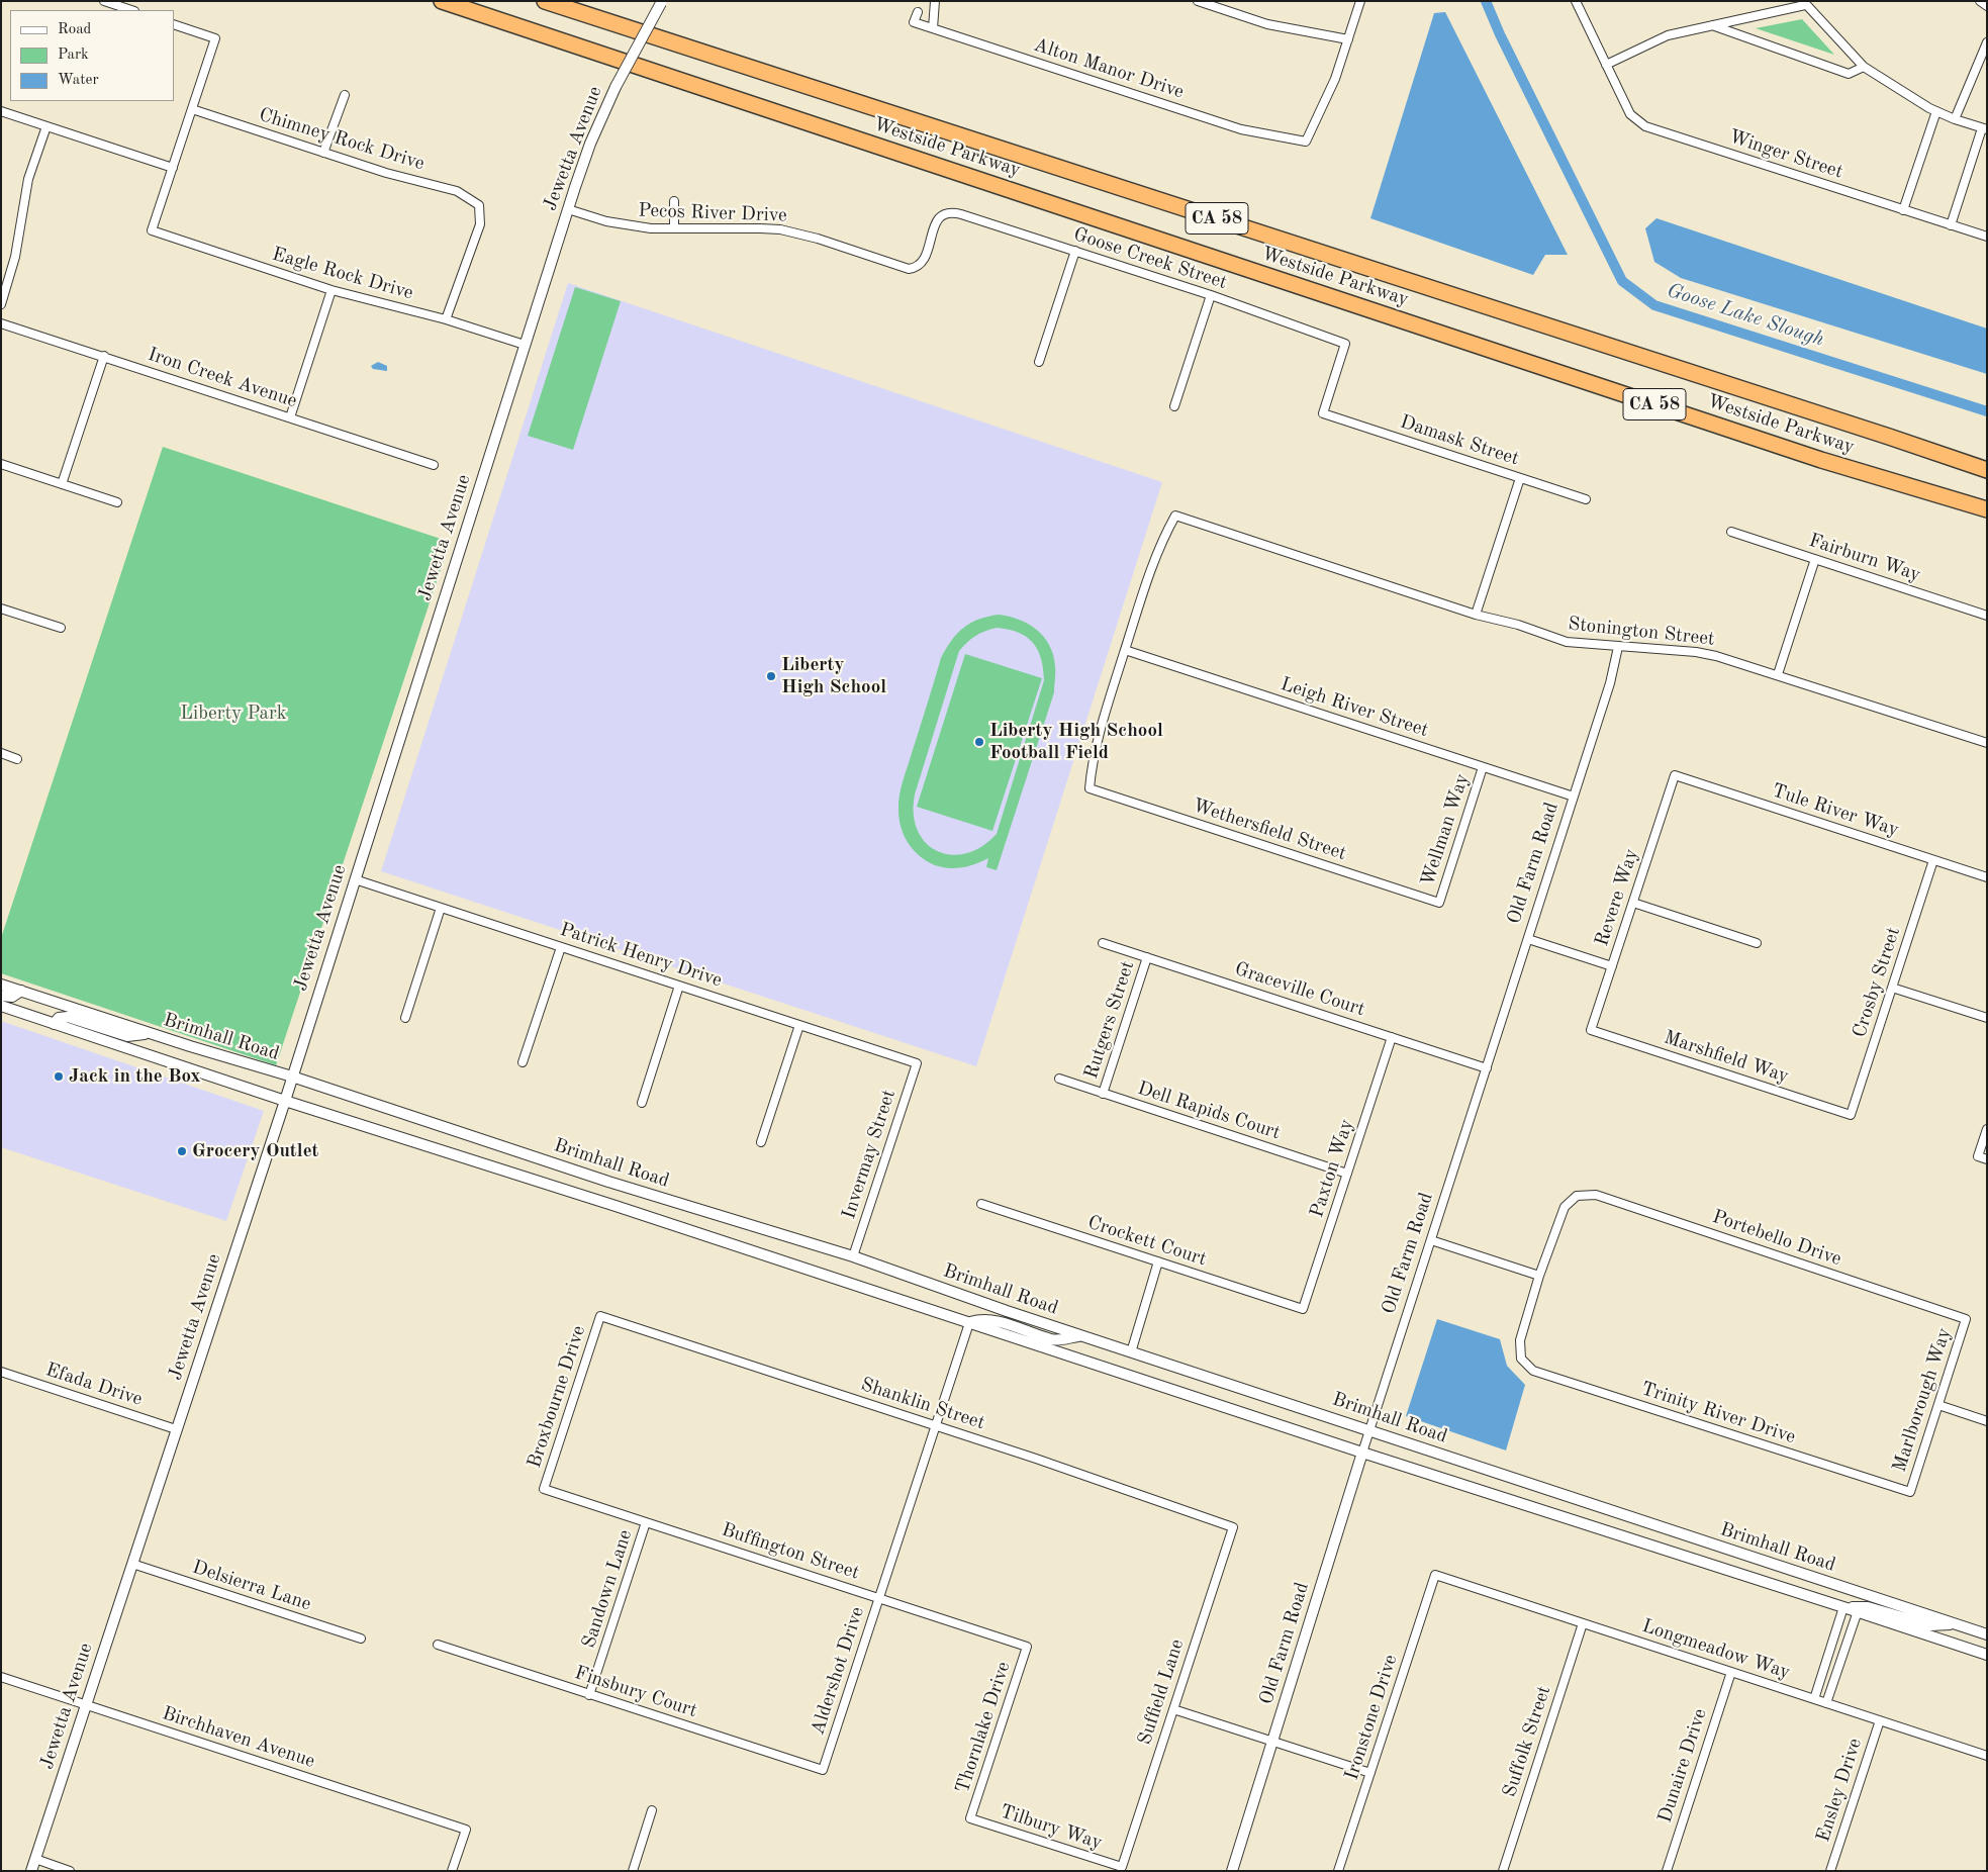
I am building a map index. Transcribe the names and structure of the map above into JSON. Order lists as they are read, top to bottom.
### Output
{
  "streets": {
    "highway": ["Westside Parkway", "CA 58"],
    "street": [
      "Alton Manor Drive",
      "Chimney Rock Drive",
      "Jewetta Avenue",
      "Winger Street",
      "Pecos River Drive",
      "Goose Creek Street",
      "Eagle Rock Drive",
      "Iron Creek Avenue",
      "Damask Street",
      "Fairburn Way",
      "Stonington Street",
      "Leigh River Street",
      "Tule River Way",
      "Wethersfield Street",
      "Wellman Way",
      "Old Farm Road",
      "Revere Way",
      "Patrick Henry Drive",
      "Crosby Street",
      "Graceville Court",
      "Rutgers Street",
      "Brimhall Road",
      "Marshfield Way",
      "Dell Rapids Court",
      "Invermay Street",
      "Paxton Way",
      "Portebello Drive",
      "Crockett Court",
      "Efada Drive",
      "Broxbourne Drive",
      "Marlborough Way",
      "Shanklin Street",
      "Trinity River Drive",
      "Buffington Street",
      "Delsierra Lane",
      "Sandown Lane",
      "Longmeadow Way",
      "Aldershot Drive",
      "Finsbury Court",
      "Suffield Lane",
      "Ironstone Drive",
      "Thornlake Drive",
      "Birchhaven Avenue",
      "Suffolk Street",
      "Dunaire Drive",
      "Ensley Drive",
      "Tilbury Way"
    ]
  },
  "crossings": [
    ["Chimney Rock Drive", "Eagle Rock Drive"],
    ["Jewetta Avenue", "Pecos River Drive"],
    ["Jewetta Avenue", "Eagle Rock Drive"],
    ["Jewetta Avenue", "Patrick Henry Drive"],
    ["Jewetta Avenue", "Brimhall Road"],
    ["Jewetta Avenue", "Efada Drive"],
    ["Jewetta Avenue", "Delsierra Lane"],
    ["Jewetta Avenue", "Birchhaven Avenue"],
    ["Pecos River Drive", "Goose Creek Street"],
    ["Goose Creek Street", "Damask Street"],
    ["Stonington Street", "Leigh River Street"],
    ["Stonington Street", "Wethersfield Street"],
    ["Stonington Street", "Old Farm Road"],
    ["Leigh River Street", "Wethersfield Street"],
    ["Leigh River Street", "Wellman Way"],
    ["Leigh River Street", "Old Farm Road"],
    ["Tule River Way", "Revere Way"],
    ["Tule River Way", "Crosby Street"],
    ["Wethersfield Street", "Wellman Way"],
    ["Old Farm Road", "Graceville Court"],
    ["Old Farm Road", "Brimhall Road"],
    ["Revere Way", "Marshfield Way"],
    ["Patrick Henry Drive", "Invermay Street"],
    ["Crosby Street", "Marshfield Way"],
    ["Graceville Court", "Rutgers Street"],
    ["Graceville Court", "Paxton Way"],
    ["Rutgers Street", "Dell Rapids Court"],
    ["Brimhall Road", "Invermay Street"],
    ["Brimhall Road", "Aldershot Drive"],
    ["Dell Rapids Court", "Paxton Way"],
    ["Paxton Way", "Crockett Court"],
    ["Portebello Drive", "Marlborough Way"],
    ["Portebello Drive", "Trinity River Drive"],
    ["Broxbourne Drive", "Shanklin Street"],
    ["Broxbourne Drive", "Buffington Street"],
    ["Marlborough Way", "Trinity River Drive"],
    ["Shanklin Street", "Aldershot Drive"],
    ["Shanklin Street", "Suffield Lane"],
    ["Buffington Street", "Sandown Lane"],
    ["Buffington Street", "Aldershot Drive"],
    ["Buffington Street", "Thornlake Drive"],
    ["Sandown Lane", "Finsbury Court"],
    ["Longmeadow Way", "Ironstone Drive"],
    ["Longmeadow Way", "Suffolk Street"],
    ["Longmeadow Way", "Dunaire Drive"],
    ["Longmeadow Way", "Ensley Drive"],
    ["Aldershot Drive", "Finsbury Court"],
    ["Suffield Lane", "Tilbury Way"],
    ["Thornlake Drive", "Tilbury Way"]
  ],
  "water": ["Goose Lake Slough"],
  "parks": ["Liberty Park"],
  "places": [
    "Liberty High School",
    "Liberty High School Football Field",
    "Jack in the Box",
    "Grocery Outlet"
  ],
  "legend": ["Road", "Park", "Water"]
}
